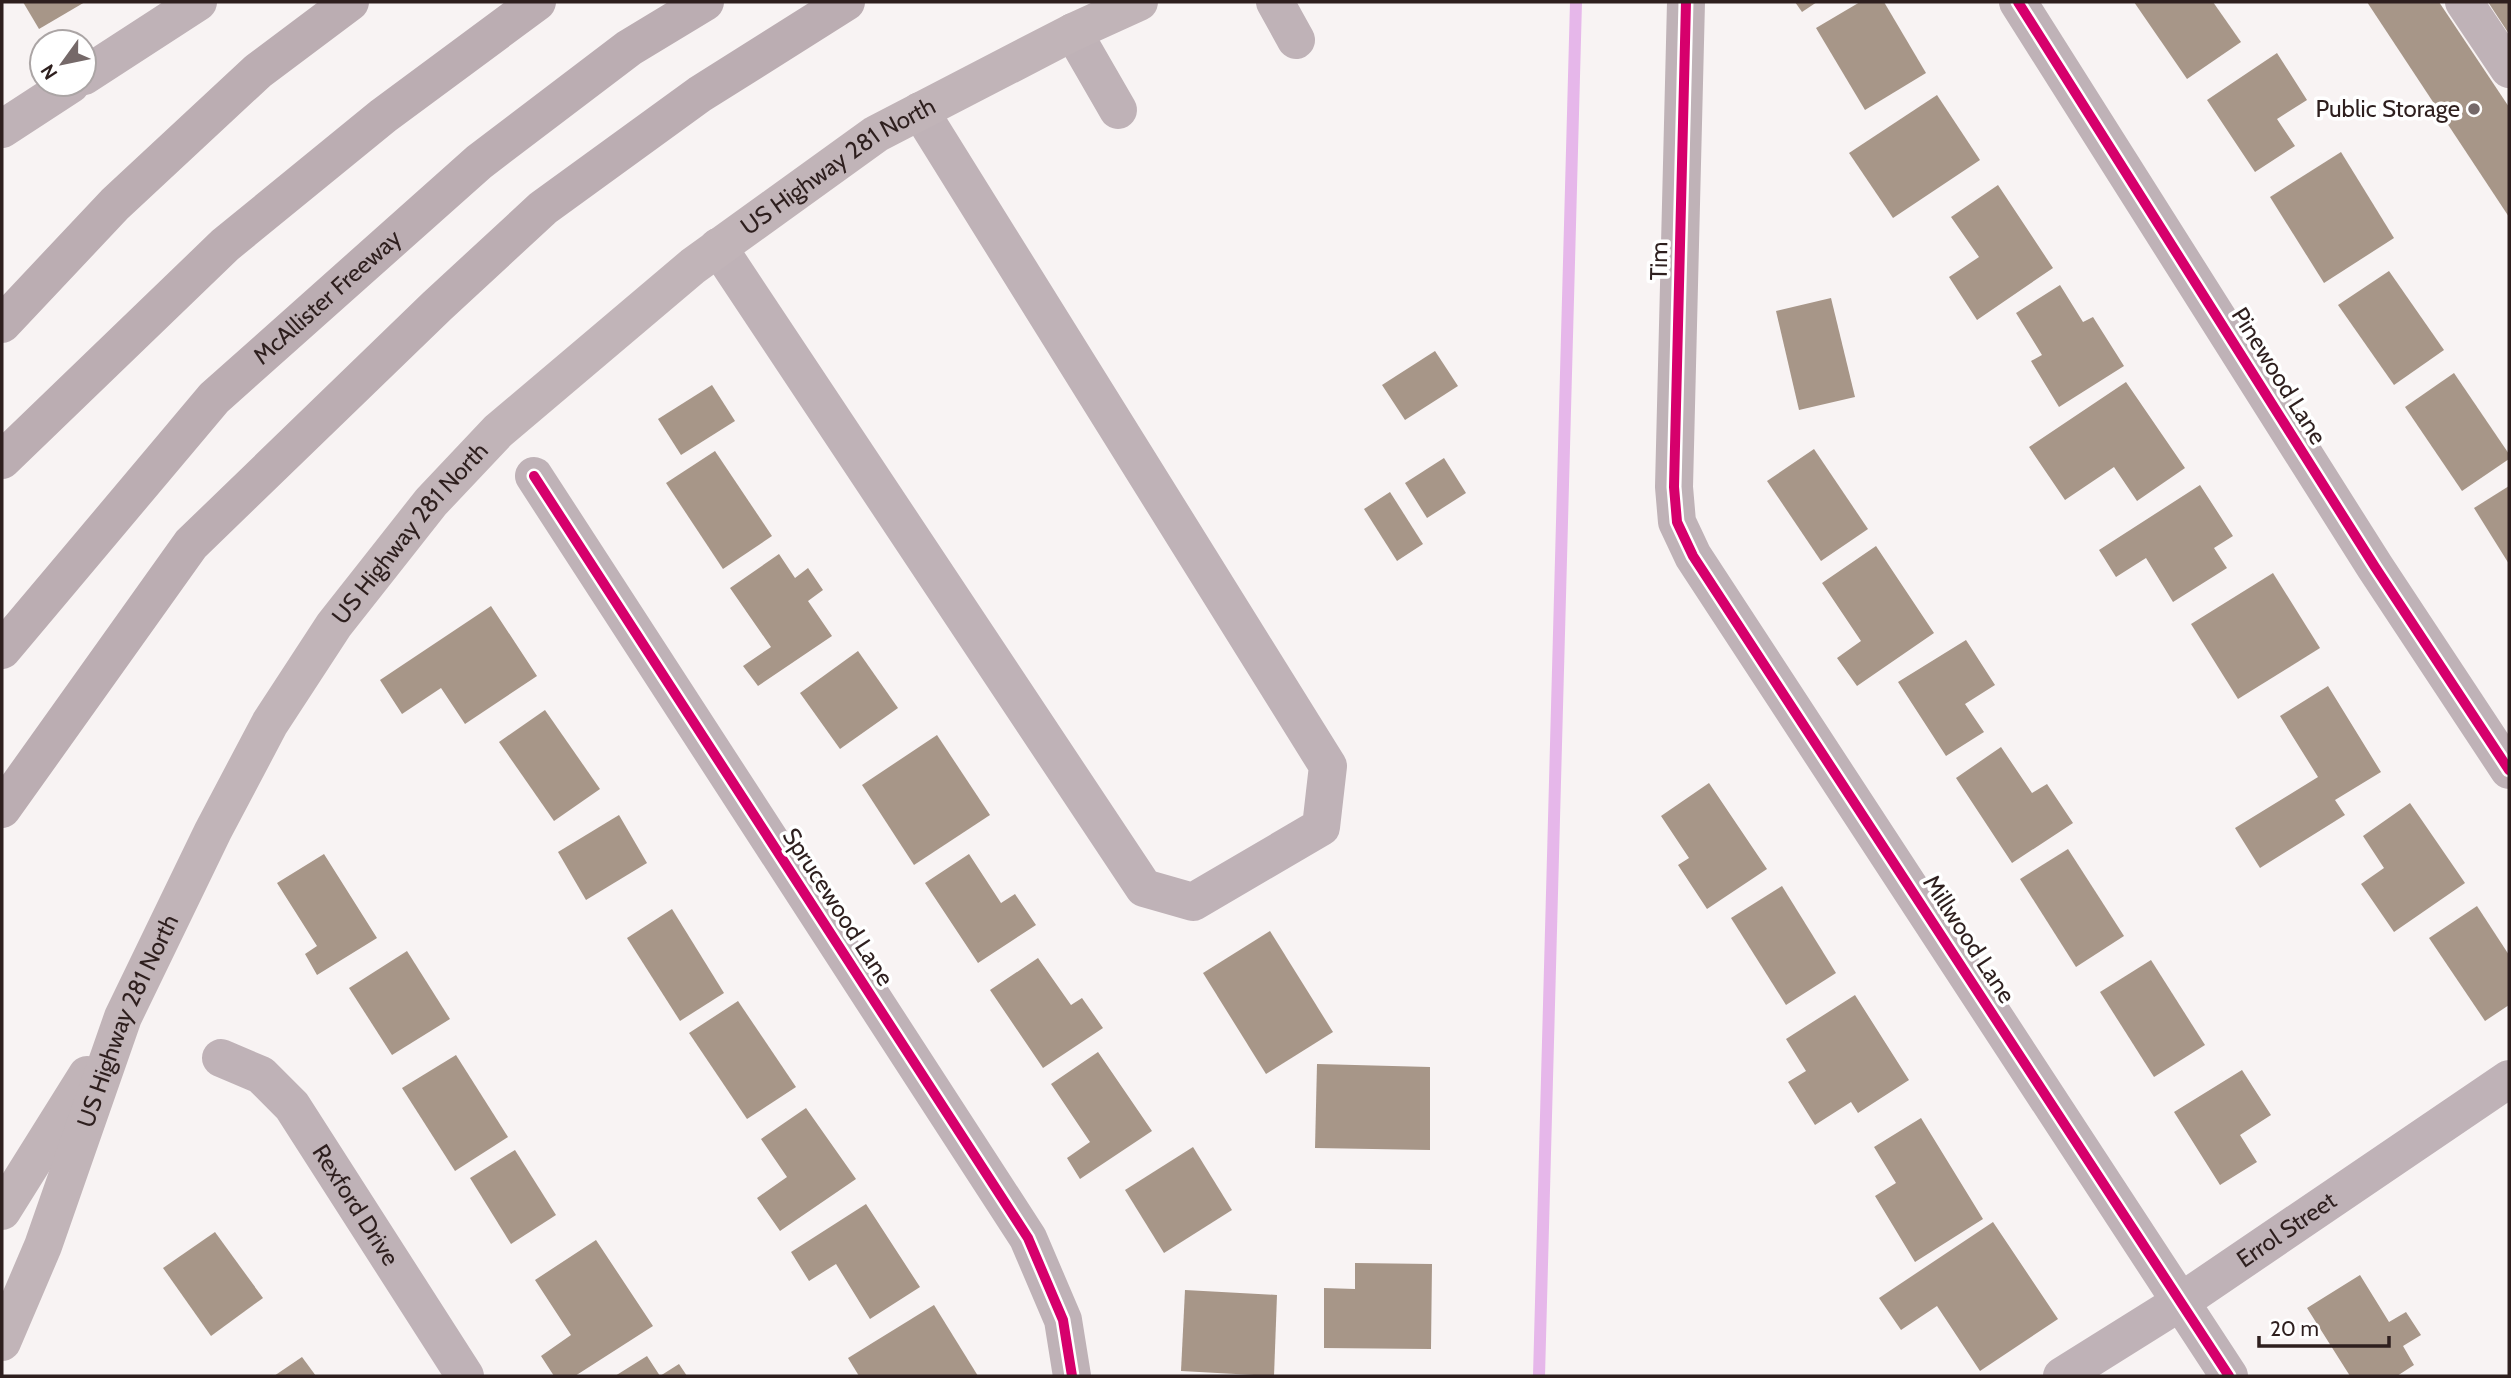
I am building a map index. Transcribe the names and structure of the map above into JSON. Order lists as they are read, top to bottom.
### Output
{
  "streets": {
    "highway": ["McAllister Freeway"],
    "main road": ["US Highway 281 North"],
    "street": [
      "Tim",
      "Pinewood Lane",
      "Sprucewood Lane",
      "Millwood Lane",
      "Rexford Drive",
      "Errol Street"
    ]
  },
  "crossings": [
    ["Tim", "Millwood Lane"],
    ["Millwood Lane", "Errol Street"]
  ],
  "places": ["Public Storage"],
  "scale_bar": "20 m",
  "north": "bottom left"
}
